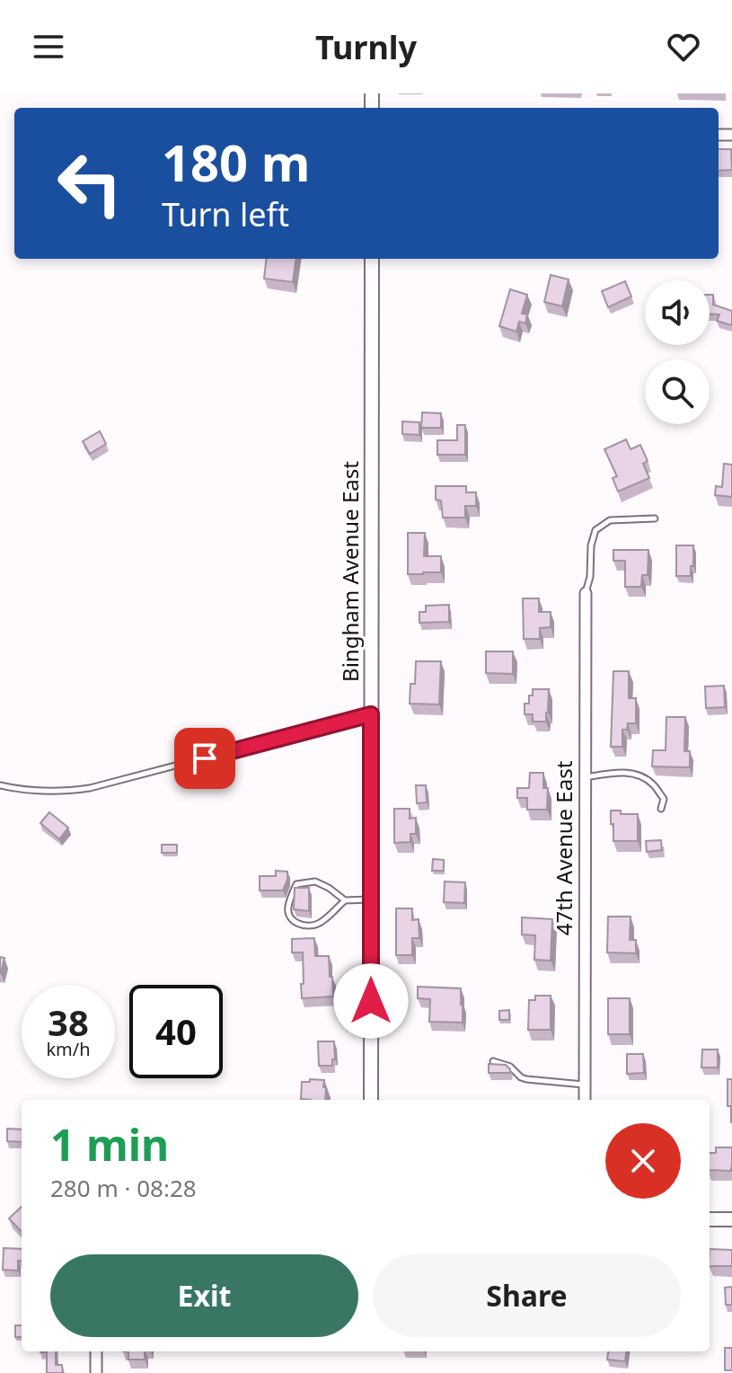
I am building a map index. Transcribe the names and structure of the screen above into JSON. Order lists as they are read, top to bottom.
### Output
{
  "streets": {
    "street": ["Bingham Avenue East", "47th Avenue East"]
  },
  "page": {
    "header": "Turnly",
    "turn": ["180 m", "Turn left"],
    "speed": "38 km/h",
    "limit": "40",
    "heading": ["1 min", "280 m · 08:28"],
    "buttons": ["Exit", "Share"]
  }
}
